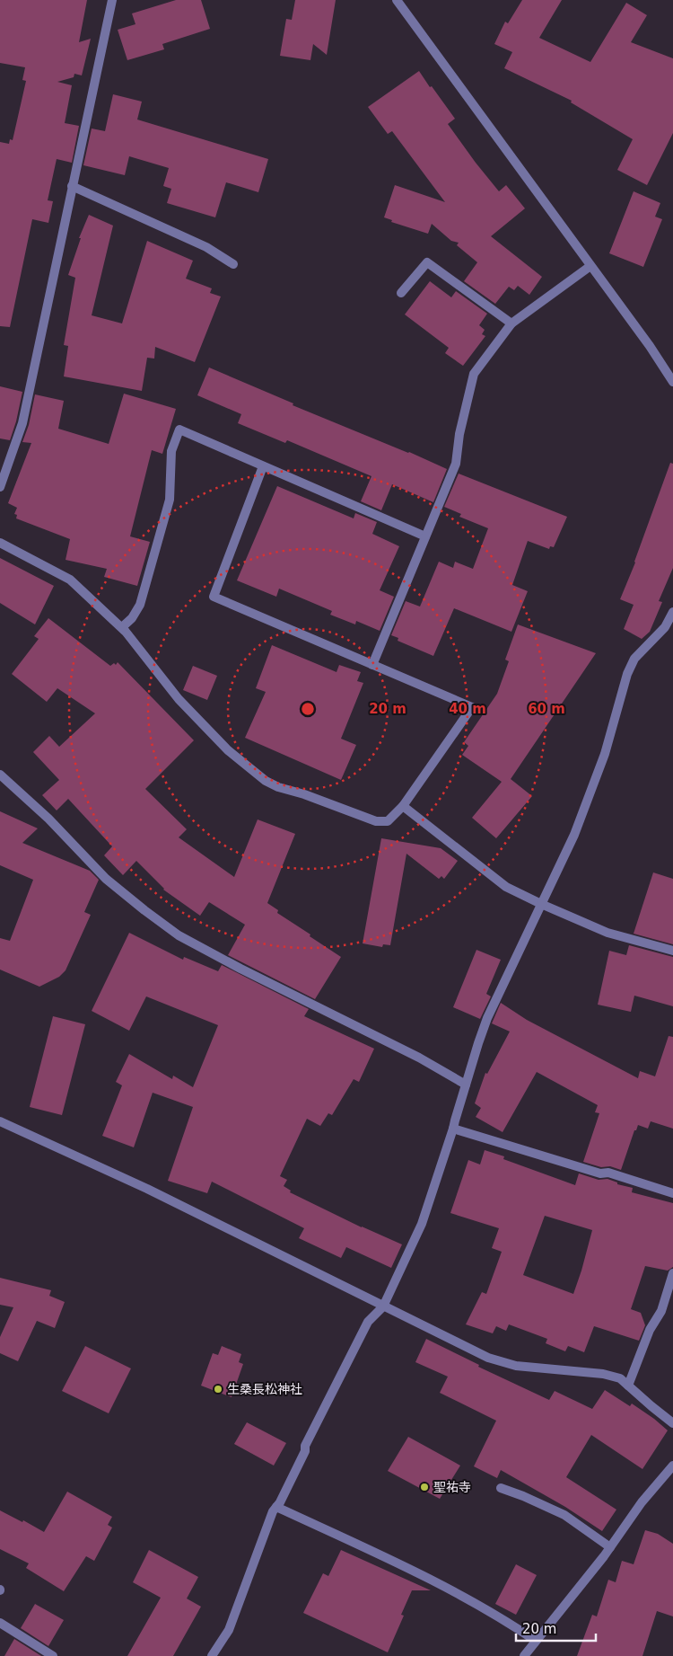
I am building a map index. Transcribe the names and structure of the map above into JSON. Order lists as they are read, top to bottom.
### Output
{
  "places": ["生桑長松神社", "聖祐寺"],
  "scale_bar": "20 m",
  "rings": ["20 m", "40 m", "60 m"]
}
